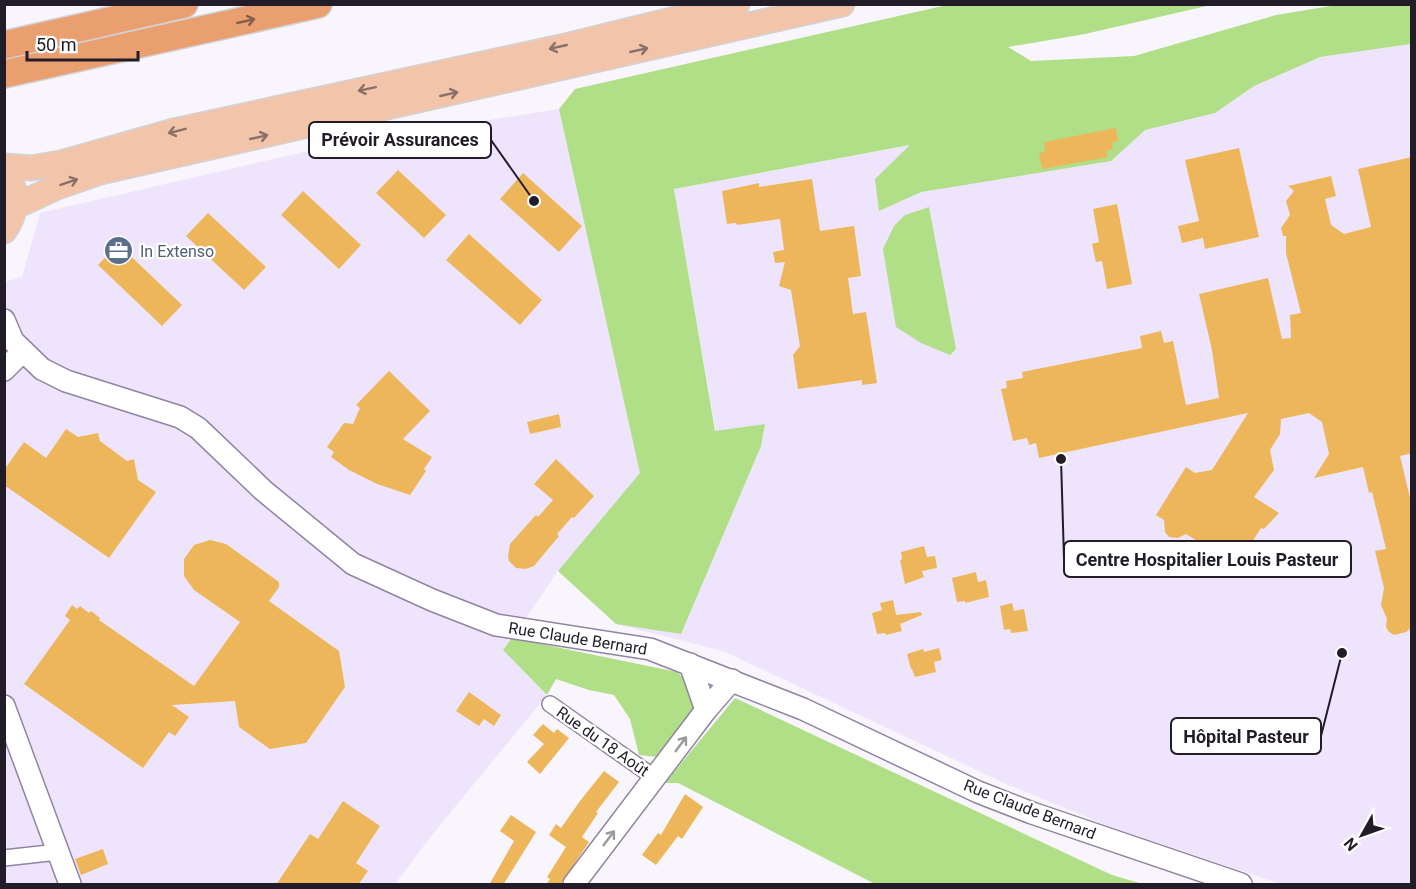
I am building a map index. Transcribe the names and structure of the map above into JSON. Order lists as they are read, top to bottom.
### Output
{
  "streets": {
    "street": ["Rue Claude Bernard", "Rue du 18 Août"]
  },
  "crossings": [
    ["Rue Claude Bernard", "Rue du 18 Août"]
  ],
  "one_way": ["Rue du 18 Août"],
  "places": {
    "other": ["Prévoir Assurances", "Centre Hospitalier Louis Pasteur", "Hôpital Pasteur"],
    "office": ["In Extenso"]
  },
  "scale_bar": "50 m",
  "north": "bottom left"
}
